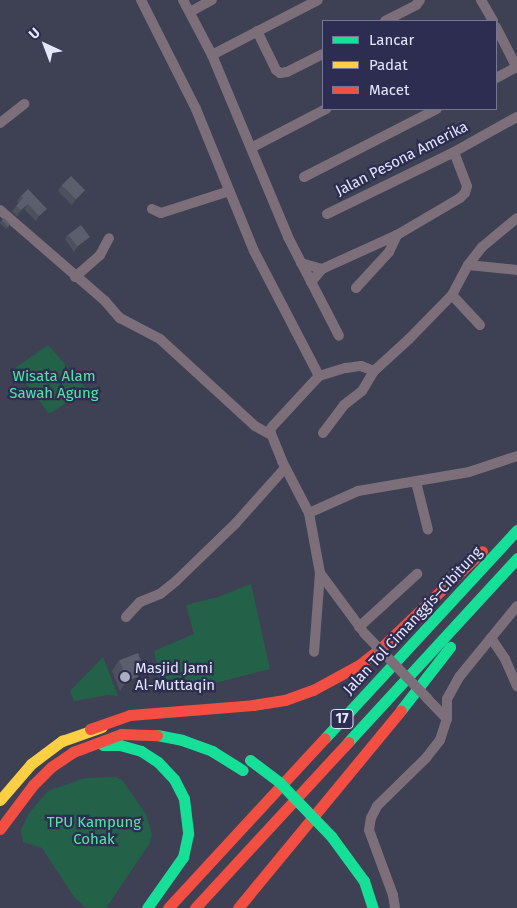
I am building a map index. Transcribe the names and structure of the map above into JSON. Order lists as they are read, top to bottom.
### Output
{
  "streets": {
    "highway": ["Jalan Tol Cimanggis–Cibitung", "17"],
    "street": ["Jalan Pesona Amerika"]
  },
  "parks": ["Wisata Alam Sawah Agung", "TPU Kampung Cohak"],
  "places": ["Masjid Jami Al-Muttaqin"],
  "legend": ["Lancar", "Padat", "Macet"],
  "north": "top left"
}
